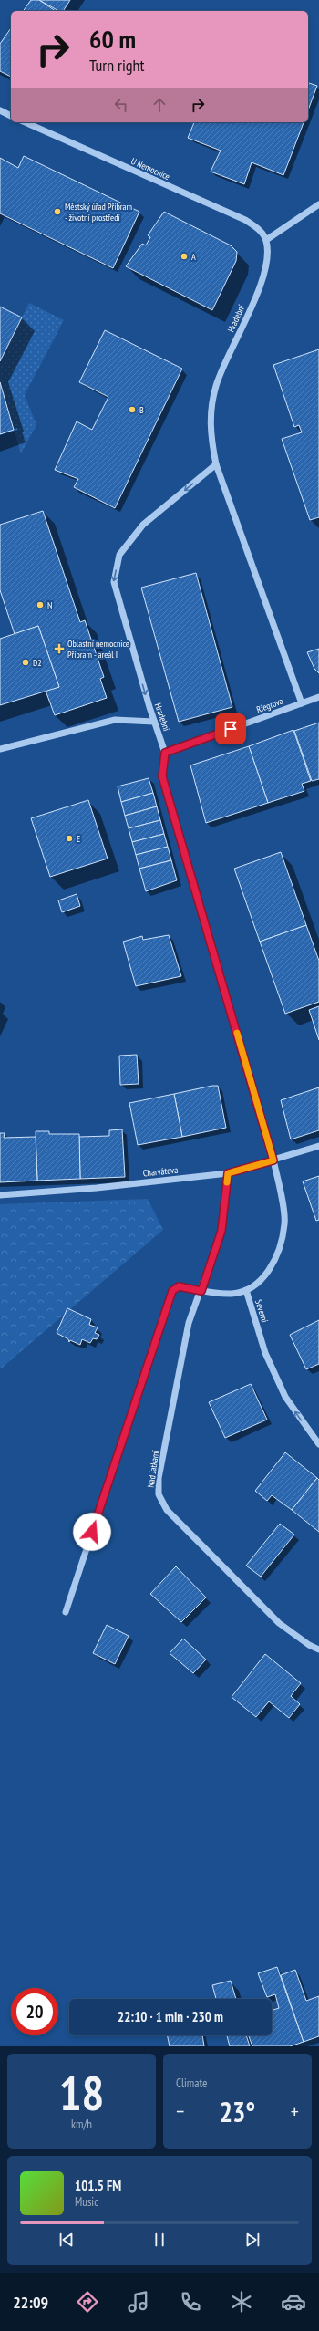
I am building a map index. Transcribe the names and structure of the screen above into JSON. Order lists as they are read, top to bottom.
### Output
{
  "streets": {
    "street": [
      "U Nemocnice",
      "Hradební",
      "Riegrova",
      "Charvátova",
      "Severní",
      "Nad Jatkami"
    ]
  },
  "crossings": [
    ["U Nemocnice", "Hradební"],
    ["Hradební", "Riegrova"],
    ["Hradební", "Charvátova"],
    ["Hradební", "Severní"],
    ["Charvátova", "Severní"],
    ["Charvátova", "Nad Jatkami"]
  ],
  "one_way": ["Severní"],
  "places": {
    "other": [
      "Městský úřad Příbram - životní prostředí",
      "A",
      "B",
      "N",
      "D2",
      "E"
    ],
    "health": ["Oblastní nemocnice Příbram - areál I"]
  },
  "page": {
    "turn": ["60 m", "Turn right"],
    "limit": "20",
    "trip": "22:10 · 1 min · 230 m",
    "tile": [
      ["18", "km/h"],
      "Climate"
    ],
    "heat": ["−", "23°", "+"],
    "song": ["101.5 FM", "Music"],
    "tabs": "22:09"
  }
}
